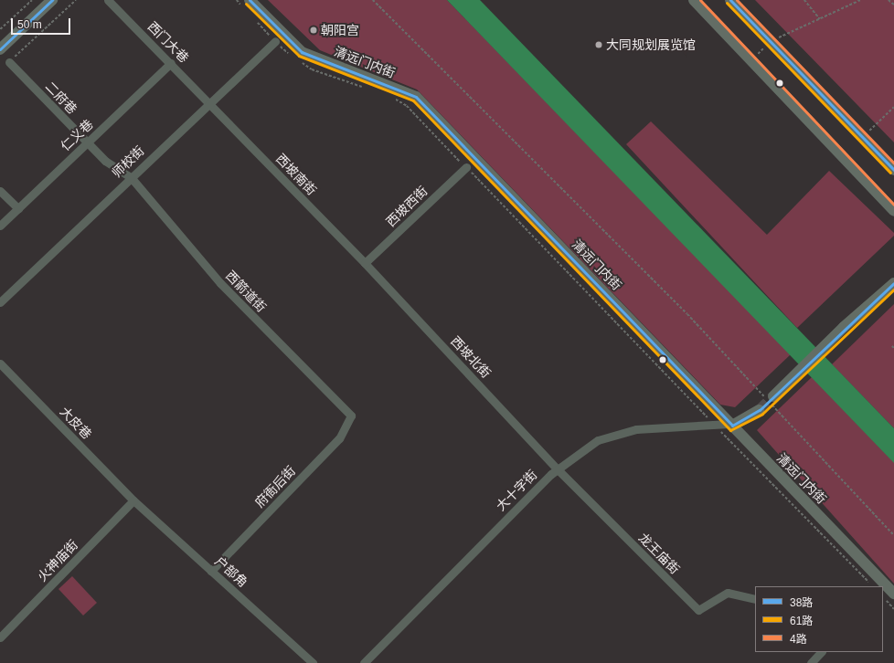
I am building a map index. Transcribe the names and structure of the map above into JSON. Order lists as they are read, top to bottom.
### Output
{
  "streets": {
    "main road": ["清远门内街"],
    "street": [
      "西门大巷",
      "二府巷",
      "仁义巷",
      "师校街",
      "西坡南街",
      "西坡西街",
      "西箭道街",
      "西坡北街",
      "大皮巷",
      "府衙后街",
      "大十字街",
      "龙王庙街",
      "火神庙街",
      "户部角"
    ]
  },
  "crossings": [
    ["西门大巷", "仁义巷"],
    ["西门大巷", "师校街"],
    ["西门大巷", "西坡南街"],
    ["清远门内街", "大十字街"],
    ["二府巷", "仁义巷"],
    ["二府巷", "师校街"],
    ["二府巷", "西箭道街"],
    ["师校街", "西坡南街"],
    ["师校街", "西箭道街"],
    ["西坡南街", "西坡西街"],
    ["西坡南街", "西坡北街"],
    ["西坡西街", "西坡北街"],
    ["西箭道街", "府衙后街"],
    ["西坡北街", "大十字街"],
    ["西坡北街", "龙王庙街"],
    ["大皮巷", "火神庙街"],
    ["大皮巷", "户部角"],
    ["府衙后街", "户部角"],
    ["大十字街", "龙王庙街"],
    ["火神庙街", "户部角"]
  ],
  "places": ["朝阳宫", "大同规划展览馆"],
  "lines": ["transit line 38路", "transit line 4路", "transit line 61路"],
  "legend": ["38路", "61路", "4路"],
  "scale_bar": "50 m"
}
